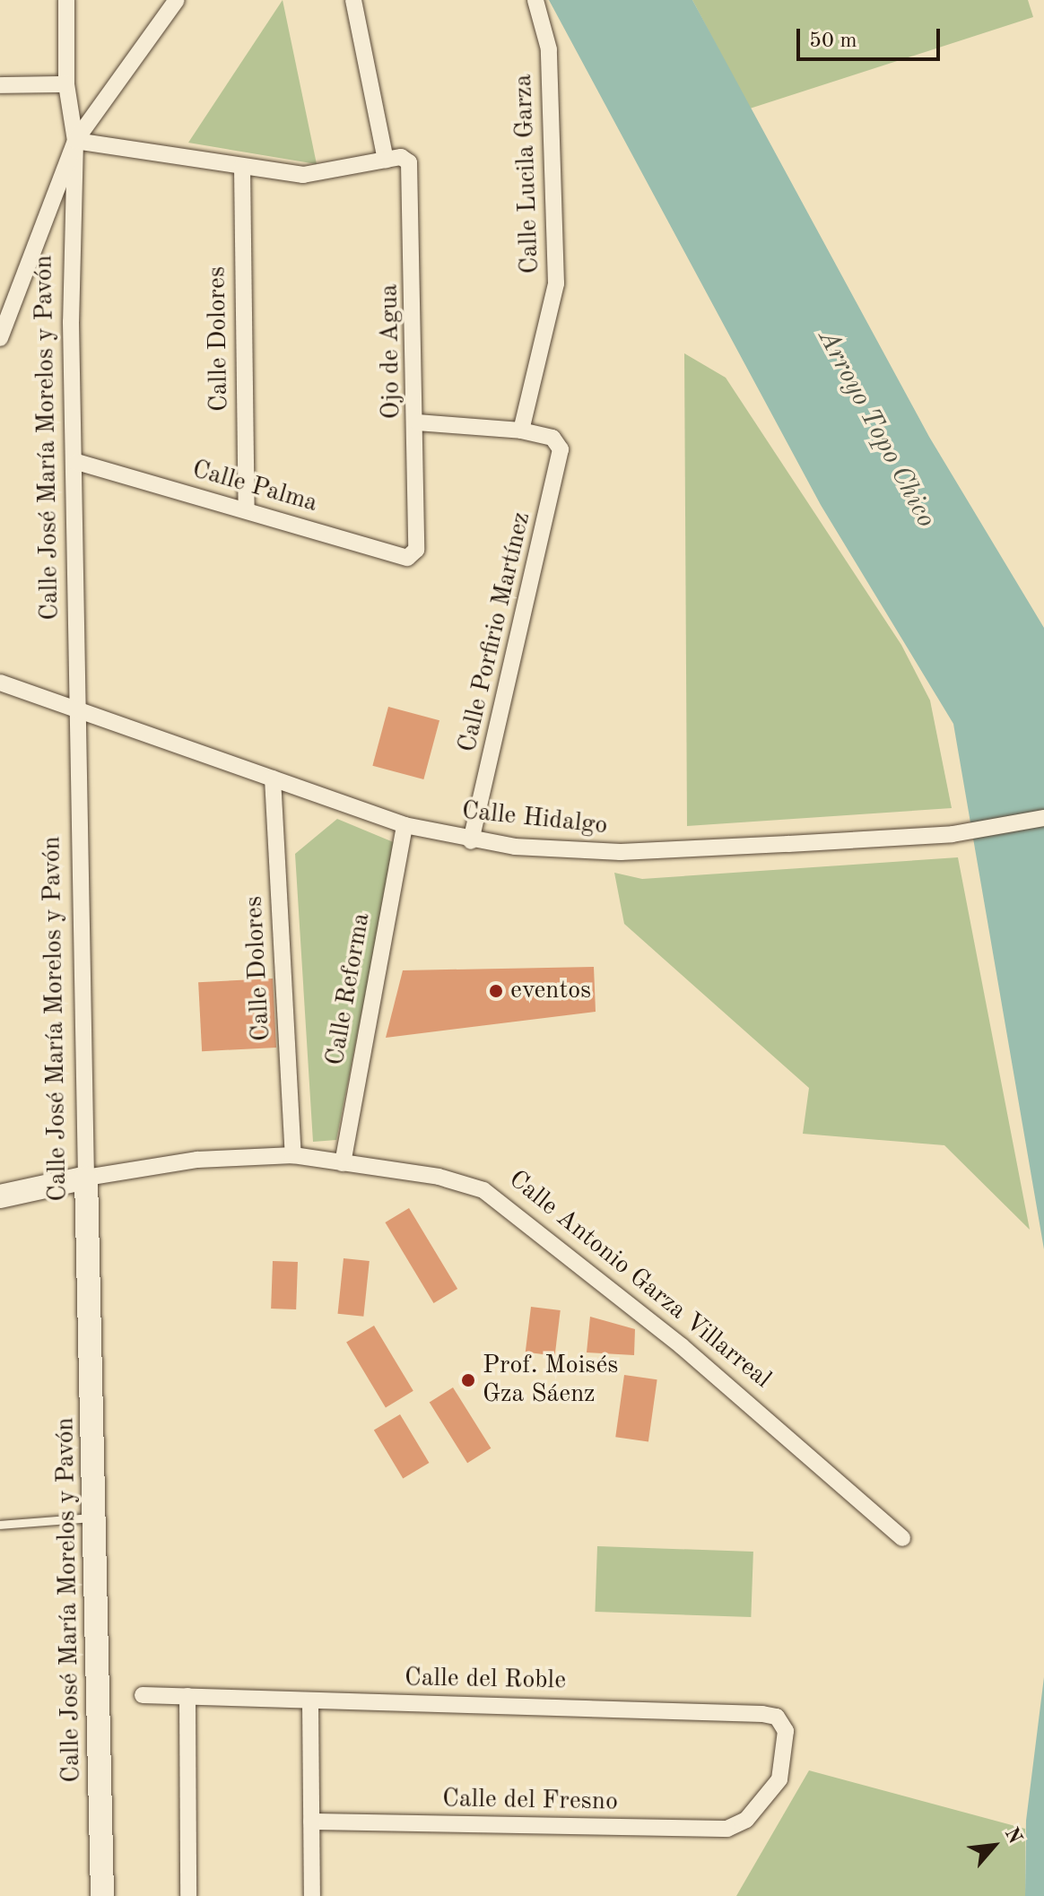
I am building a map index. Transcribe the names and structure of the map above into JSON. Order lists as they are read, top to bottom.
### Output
{
  "streets": {
    "street": [
      "Calle Lucila Garza",
      "Calle Dolores",
      "Ojo de Agua",
      "Calle José María Morelos y Pavón",
      "Calle Palma",
      "Calle Porfirio Martínez",
      "Calle Hidalgo",
      "Calle Reforma",
      "Calle Antonio Garza Villarreal",
      "Calle del Roble",
      "Calle del Fresno"
    ]
  },
  "crossings": [
    ["Calle Lucila Garza", "Calle Porfirio Martínez"],
    ["Calle Dolores", "Calle Palma"],
    ["Calle Dolores", "Calle Hidalgo"],
    ["Calle Dolores", "Calle Antonio Garza Villarreal"],
    ["Ojo de Agua", "Calle Palma"],
    ["Calle José María Morelos y Pavón", "Calle Palma"],
    ["Calle José María Morelos y Pavón", "Calle Hidalgo"],
    ["Calle José María Morelos y Pavón", "Calle Antonio Garza Villarreal"],
    ["Calle Porfirio Martínez", "Calle Hidalgo"],
    ["Calle Hidalgo", "Calle Reforma"],
    ["Calle Reforma", "Calle Antonio Garza Villarreal"],
    ["Calle del Roble", "Calle del Fresno"]
  ],
  "water": ["Arroyo Topo Chico"],
  "places": ["eventos", "Prof. Moisés Gza Sáenz"],
  "scale_bar": "50 m",
  "north": "top right"
}
